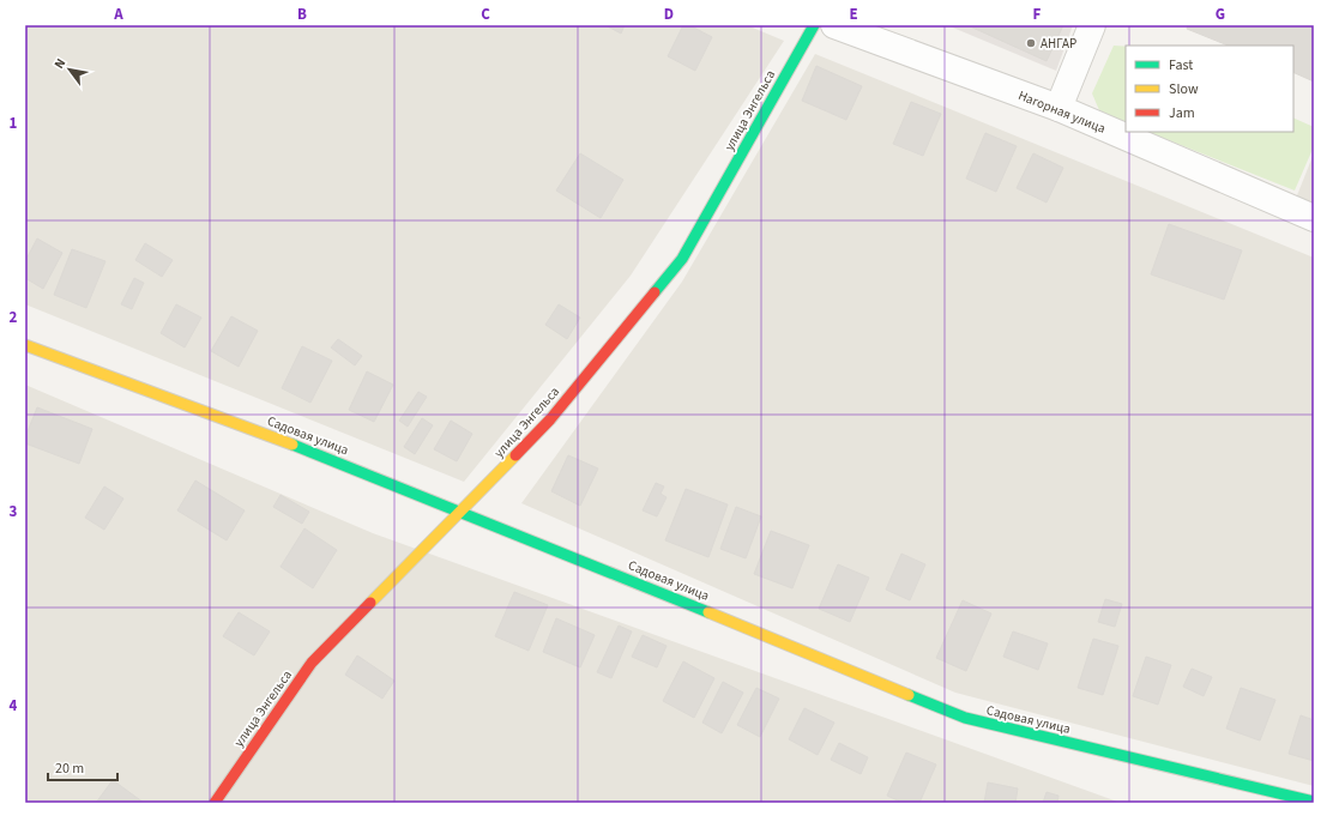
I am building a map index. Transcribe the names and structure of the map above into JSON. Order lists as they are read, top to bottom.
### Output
{
  "streets": {
    "street": ["улица Энгельса", "Нагорная улица", "Садовая улица"]
  },
  "crossings": [
    ["улица Энгельса", "Садовая улица"]
  ],
  "places": ["АНГАР"],
  "legend": ["Fast", "Slow", "Jam"],
  "scale_bar": "20 m",
  "north": "top left",
  "grid": {
    "columns": [
      "A",
      "B",
      "C",
      "D",
      "E",
      "F",
      "G"
    ],
    "rows": [
      "1",
      "2",
      "3",
      "4"
    ]
  }
}
